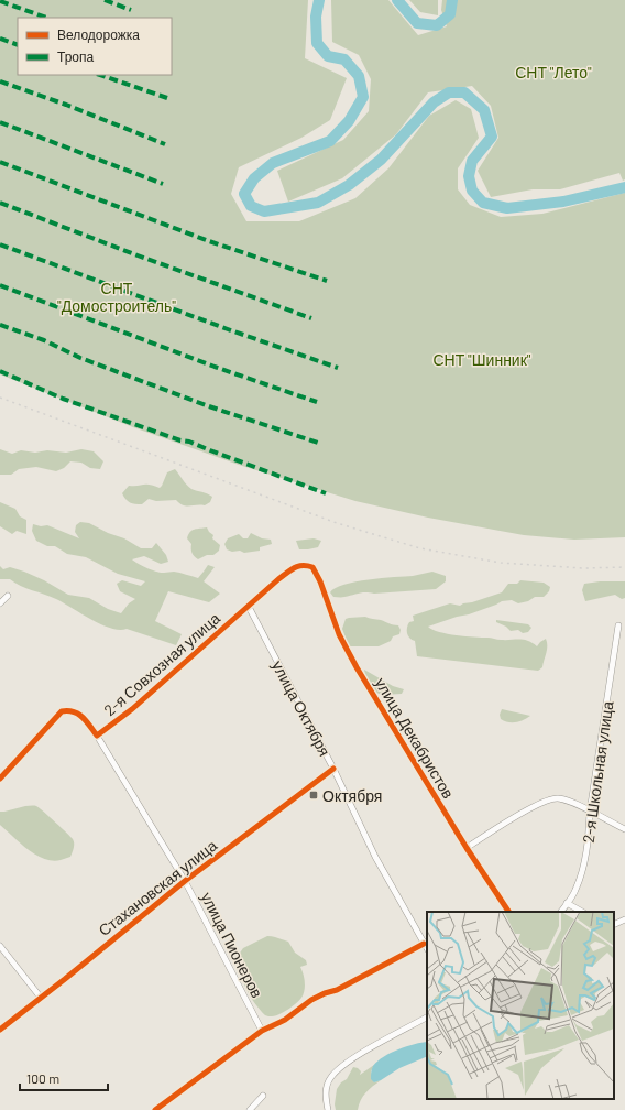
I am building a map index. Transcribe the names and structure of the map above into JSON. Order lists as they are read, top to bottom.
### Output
{
  "streets": {
    "street": [
      "2-я Совхозная улица",
      "улица Октября",
      "улица Декабристов",
      "2-я Школьная улица",
      "Стахановская улица",
      "улица Пионеров"
    ]
  },
  "crossings": [
    ["2-я Совхозная улица", "улица Октября"],
    ["2-я Совхозная улица", "улица Декабристов"],
    ["2-я Совхозная улица", "улица Пионеров"],
    ["улица Октября", "Стахановская улица"],
    ["Стахановская улица", "улица Пионеров"]
  ],
  "parks": ["СНТ \"Лето\"", "СНТ \"Домостроитель\"", "СНТ \"Шинник\""],
  "places": {
    "transit": ["Октября"]
  },
  "legend": ["Велодорожка", "Тропа"],
  "scale_bar": "100 m"
}
